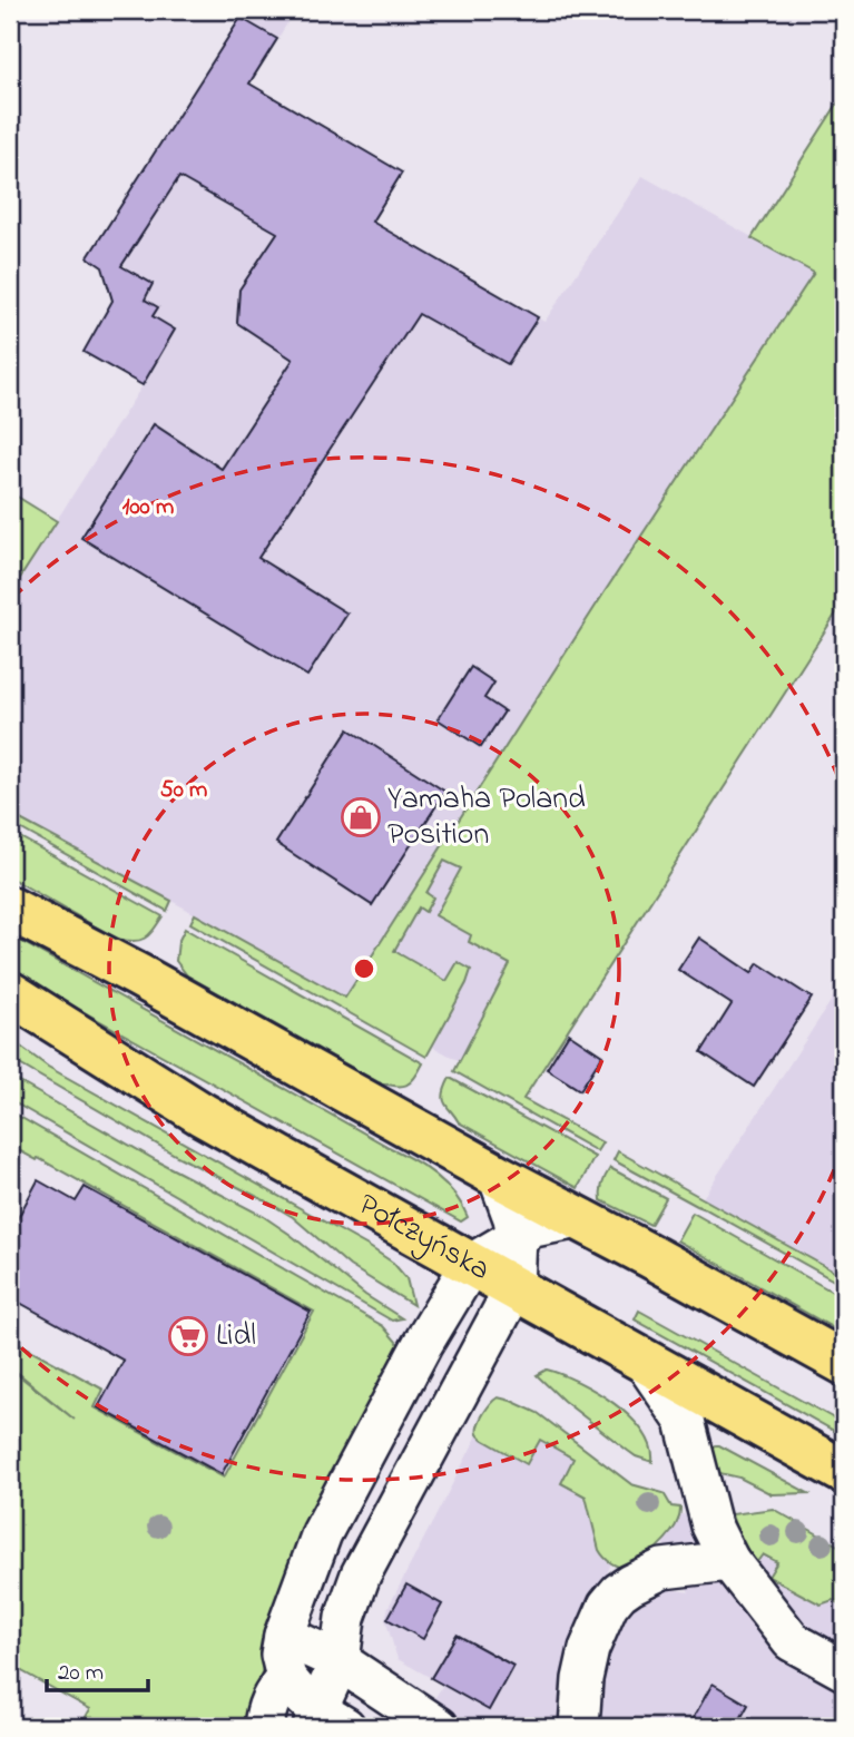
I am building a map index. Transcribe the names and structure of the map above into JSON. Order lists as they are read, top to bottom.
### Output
{
  "streets": {
    "main road": ["Połczyńska"]
  },
  "places": {
    "shop": ["Yamaha Poland Position"],
    "supermarket": ["Lidl"]
  },
  "scale_bar": "20 m",
  "rings": ["100 m", "50 m"]
}
